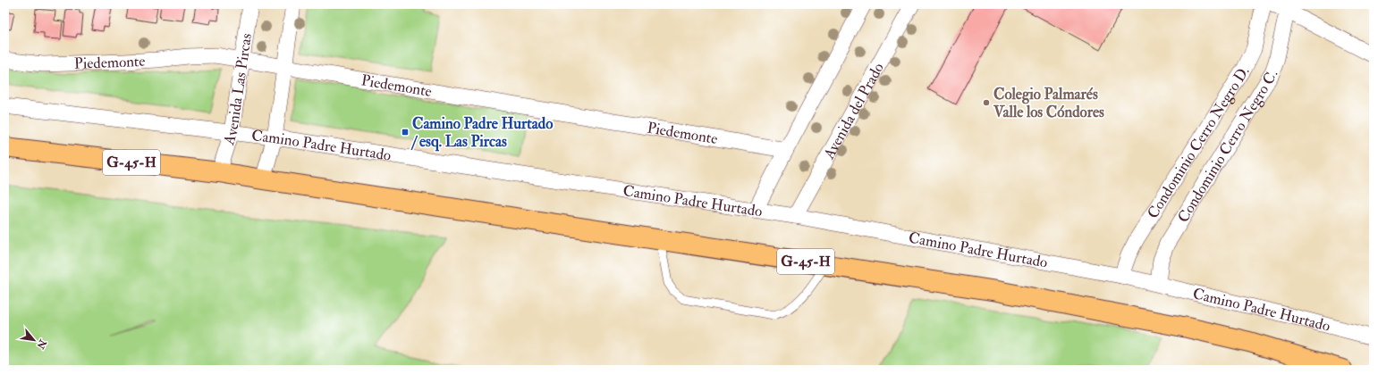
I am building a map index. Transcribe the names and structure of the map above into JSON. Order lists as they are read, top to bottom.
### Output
{
  "streets": {
    "main road": ["G-45-H"],
    "street": [
      "Piedemonte",
      "Avenida Las Pircas",
      "Avenida del Prado",
      "Condominio Cerro Negro D.",
      "Camino Padre Hurtado",
      "Condominio Cerro Negro C."
    ]
  },
  "crossings": [
    ["Piedemonte", "Avenida Las Pircas"],
    ["Avenida Las Pircas", "Camino Padre Hurtado"],
    ["Avenida Las Pircas", "G-45-H"],
    ["Avenida del Prado", "Camino Padre Hurtado"],
    ["Condominio Cerro Negro D.", "Camino Padre Hurtado"],
    ["Camino Padre Hurtado", "Condominio Cerro Negro C."]
  ],
  "places": {
    "other": ["Colegio Palmarés Valle los Cóndores"],
    "transit": ["Camino Padre Hurtado / esq. Las Pircas"]
  },
  "north": "bottom right"
}
